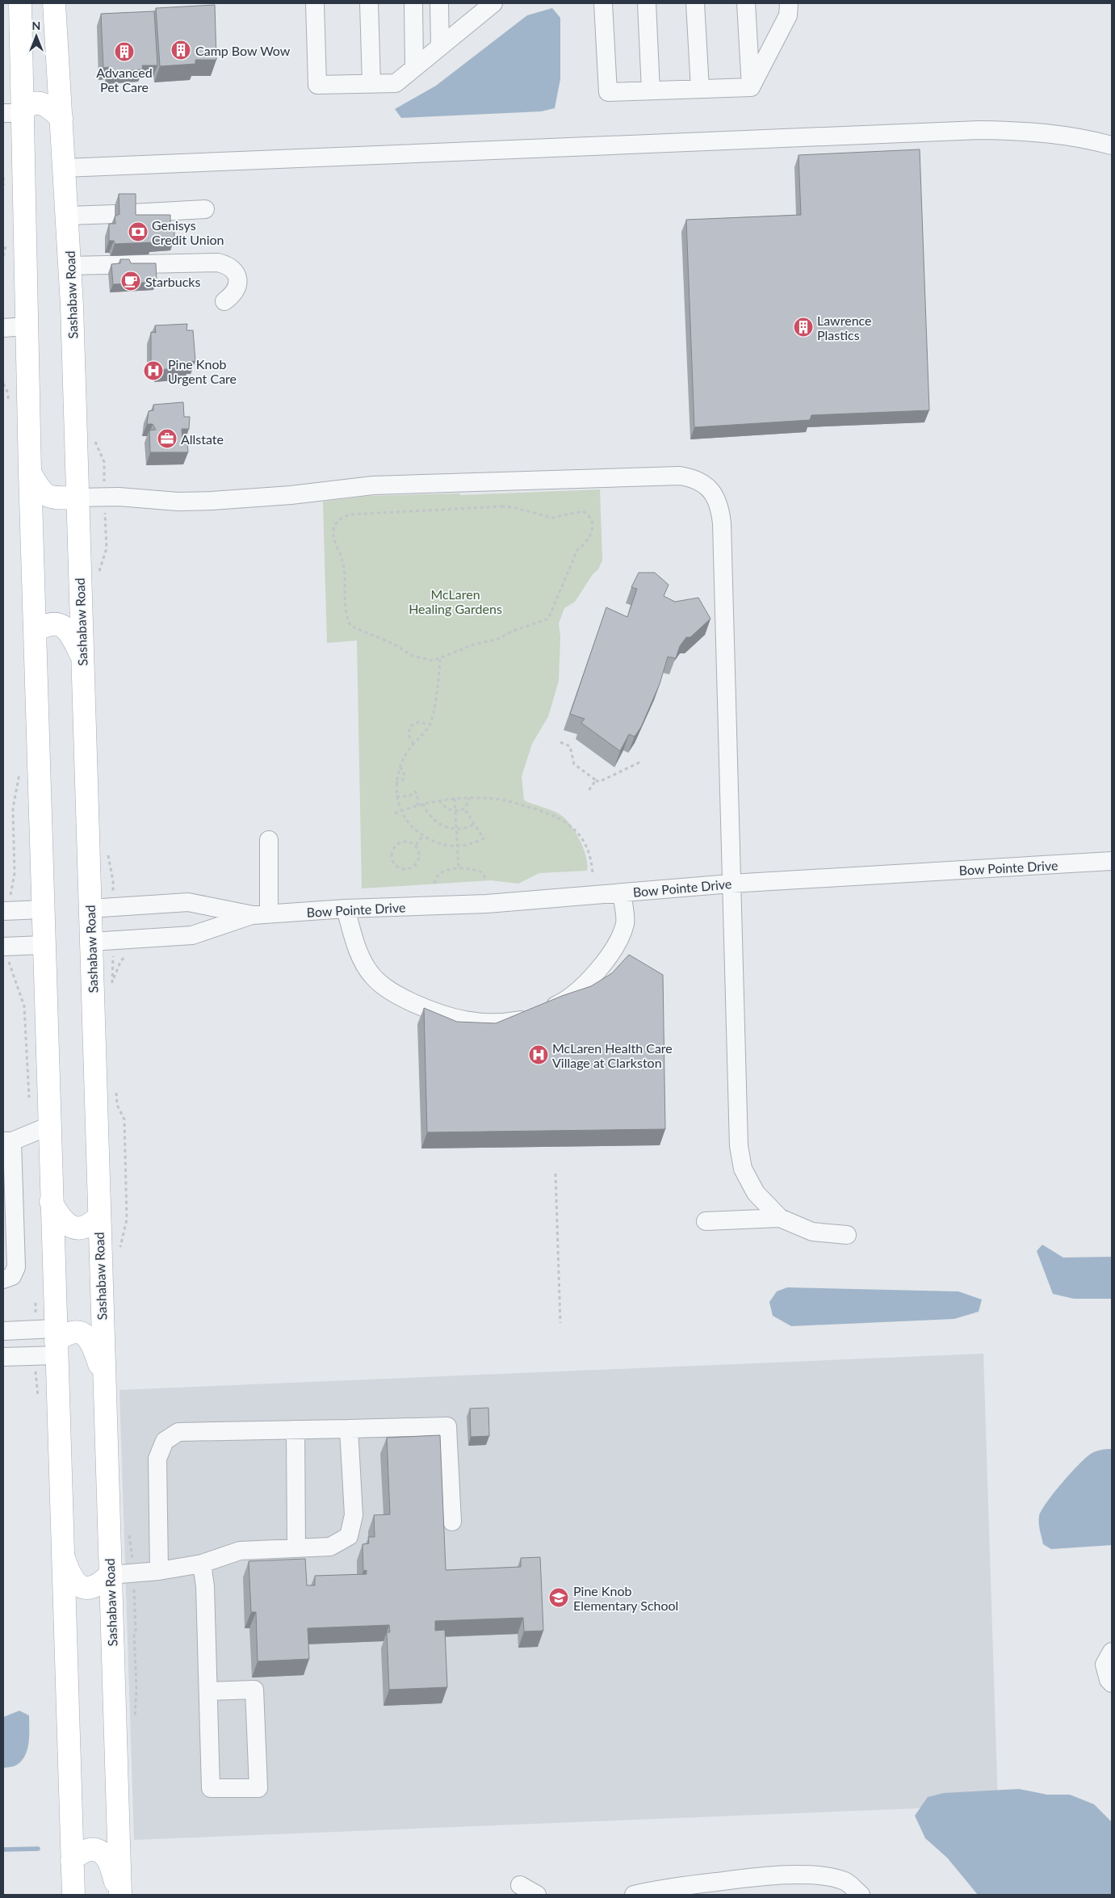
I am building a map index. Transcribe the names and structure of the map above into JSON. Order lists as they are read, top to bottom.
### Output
{
  "streets": {
    "main road": ["Sashabaw Road"],
    "street": ["Bow Pointe Drive"]
  },
  "crossings": [
    ["Sashabaw Road", "Bow Pointe Drive"]
  ],
  "parks": ["McLaren Healing Gardens"],
  "places": {
    "building": ["Camp Bow Wow", "Advanced Pet Care", "Lawrence Plastics"],
    "bank": ["Genisys Credit Union"],
    "cafe": ["Starbucks"],
    "hospital": ["Pine Knob Urgent Care", "McLaren Health Care Village at Clarkston"],
    "office": ["Allstate"],
    "school or university": ["Pine Knob Elementary School"]
  },
  "north": "top"
}
